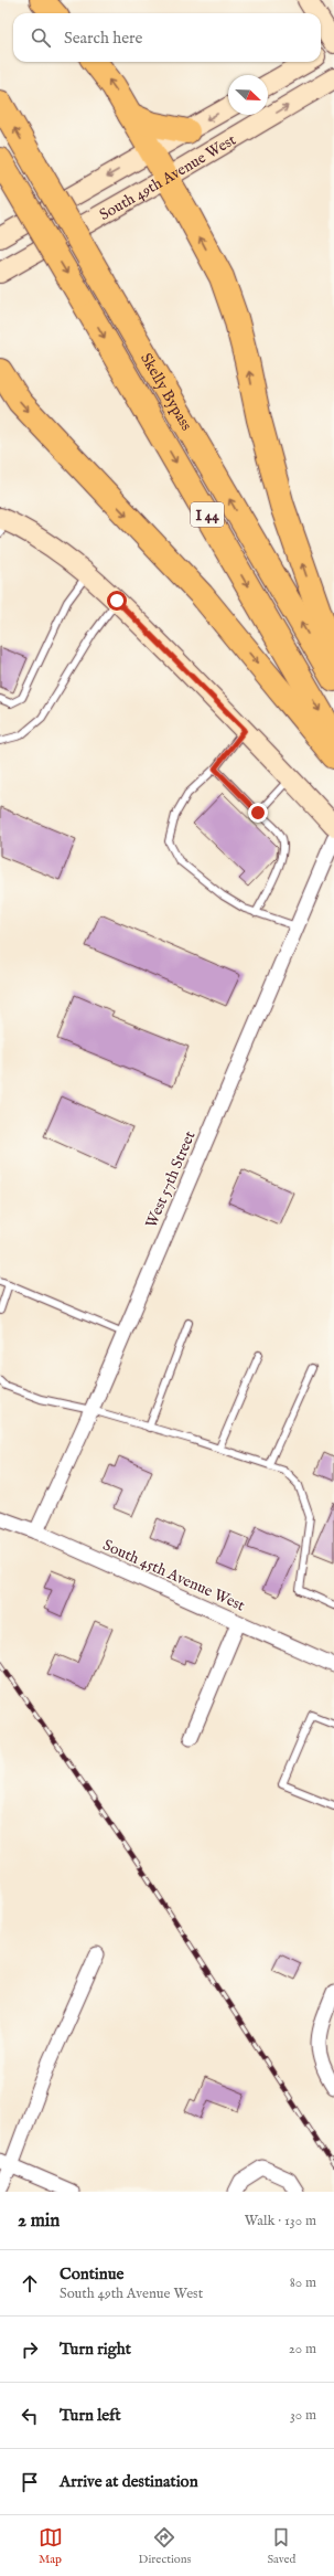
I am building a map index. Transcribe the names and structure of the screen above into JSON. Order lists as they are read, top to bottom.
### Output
{
  "streets": {
    "highway": ["Skelly Bypass", "I 44"],
    "street": ["South 49th Avenue West", "West 57th Street", "South 45th Avenue West"]
  },
  "crossings": [
    ["West 57th Street", "South 45th Avenue West"]
  ],
  "north": "bottom right",
  "page": {
    "search": "Search here",
    "heading": ["2 min", "Walk · 130 m"],
    "list": [
      ["Continue", "South 49th Avenue West", "80 m"],
      ["Turn right", "20 m"],
      ["Turn left", "30 m"],
      "Arrive at destination"
    ],
    "nav": ["Map", "Directions", "Saved"]
  }
}
